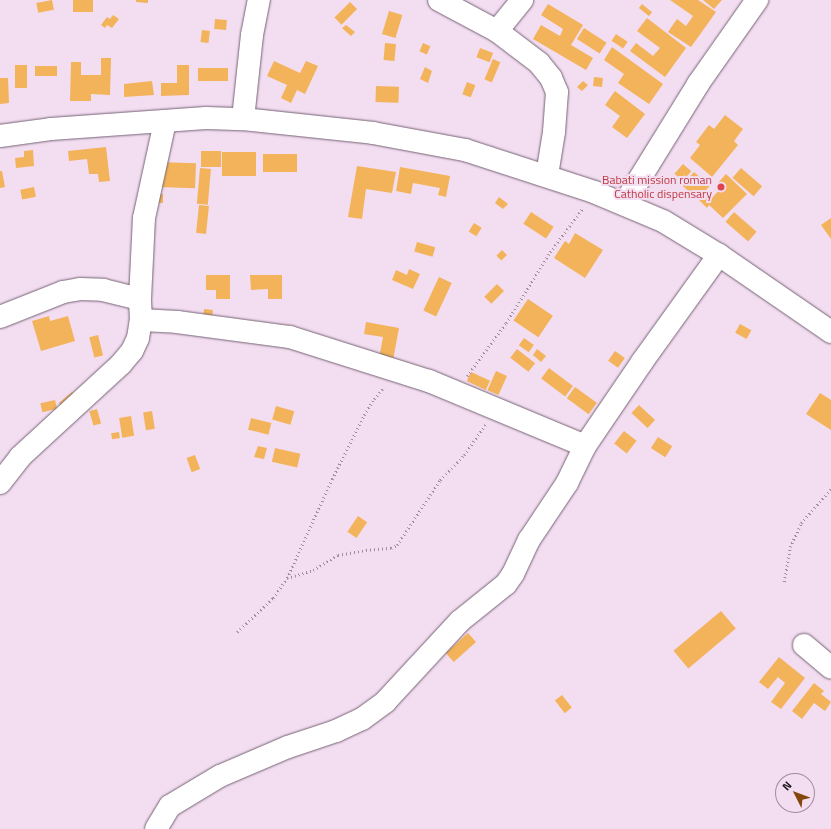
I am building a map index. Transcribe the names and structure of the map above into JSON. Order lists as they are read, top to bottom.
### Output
{
  "places": ["Babati mission roman Catholic dispensary"],
  "north": "top left"
}
